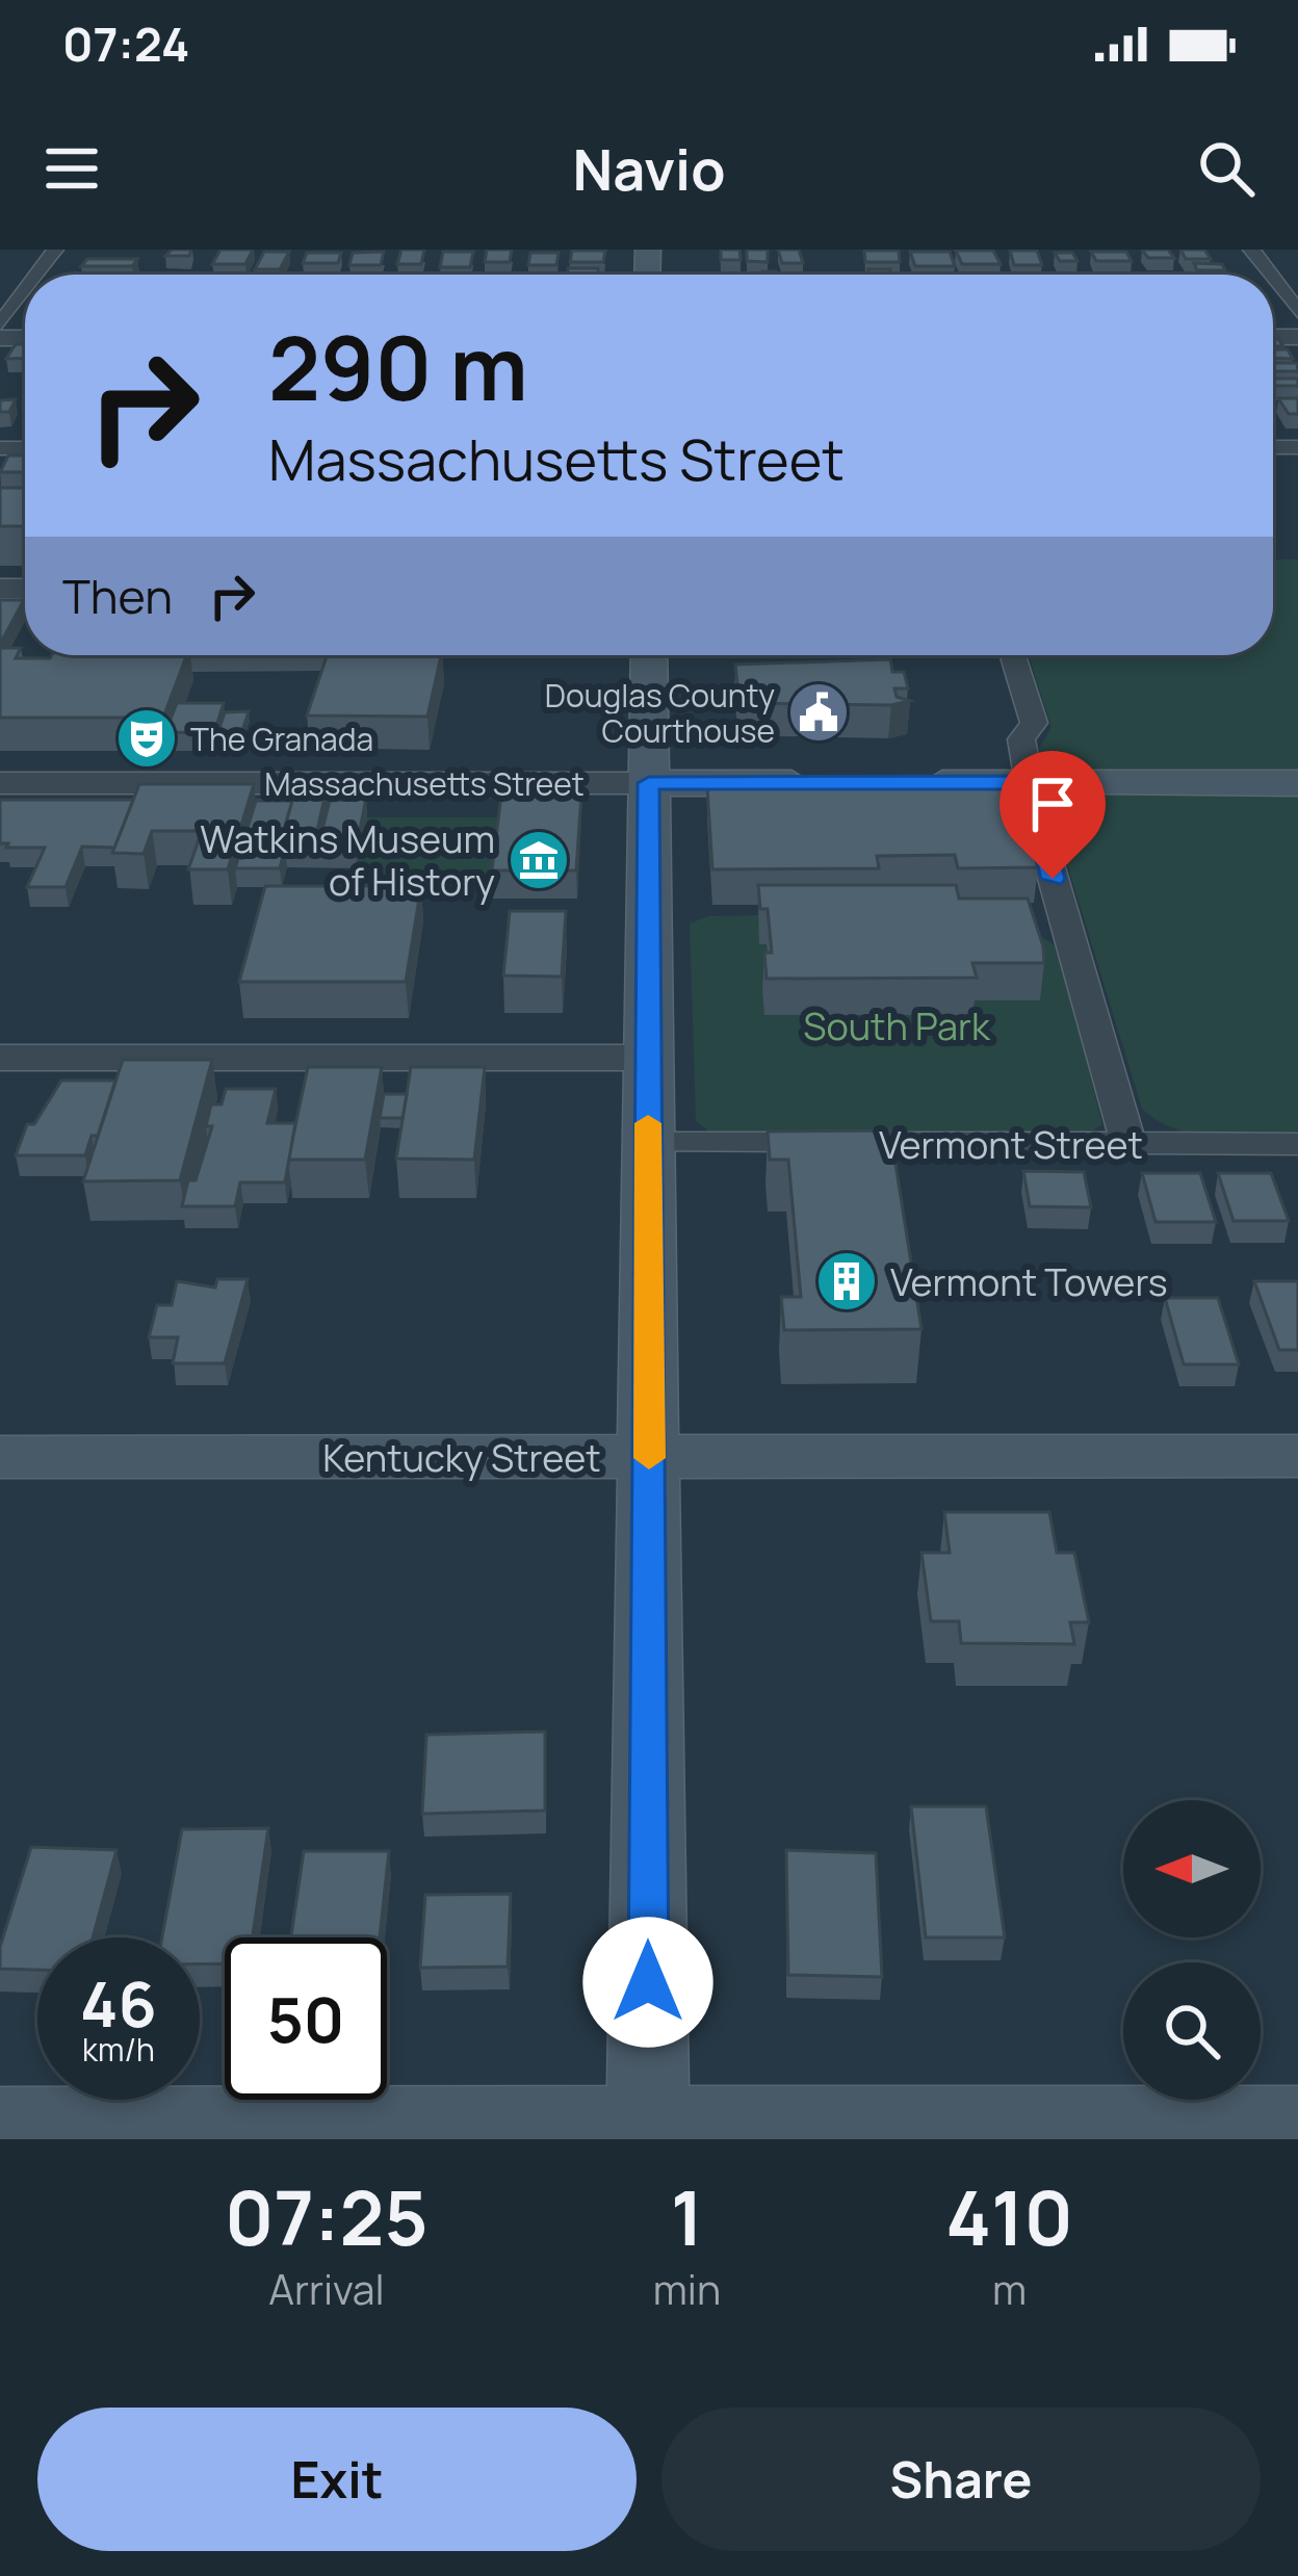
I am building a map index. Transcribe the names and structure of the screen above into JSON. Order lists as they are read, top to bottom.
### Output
{
  "streets": {
    "main road": ["Massachusetts Street", "Kentucky Street"],
    "street": ["Vermont Street"]
  },
  "parks": ["South Park"],
  "places": {
    "public building": ["Douglas County Courthouse"],
    "theatre": ["The Granada"],
    "museum": ["Watkins Museum of History"],
    "building": ["Vermont Towers"]
  },
  "north": "left",
  "page": {
    "status": "07:24",
    "header": "Navio",
    "turn": ["290 m", "Massachusetts Street"],
    "then": "Then",
    "speed": "46 km/h",
    "limit": "50",
    "eta": [
      "07:25",
      "Arrival",
      "1",
      "min",
      "410",
      "m"
    ],
    "buttons": ["Exit", "Share"]
  }
}
